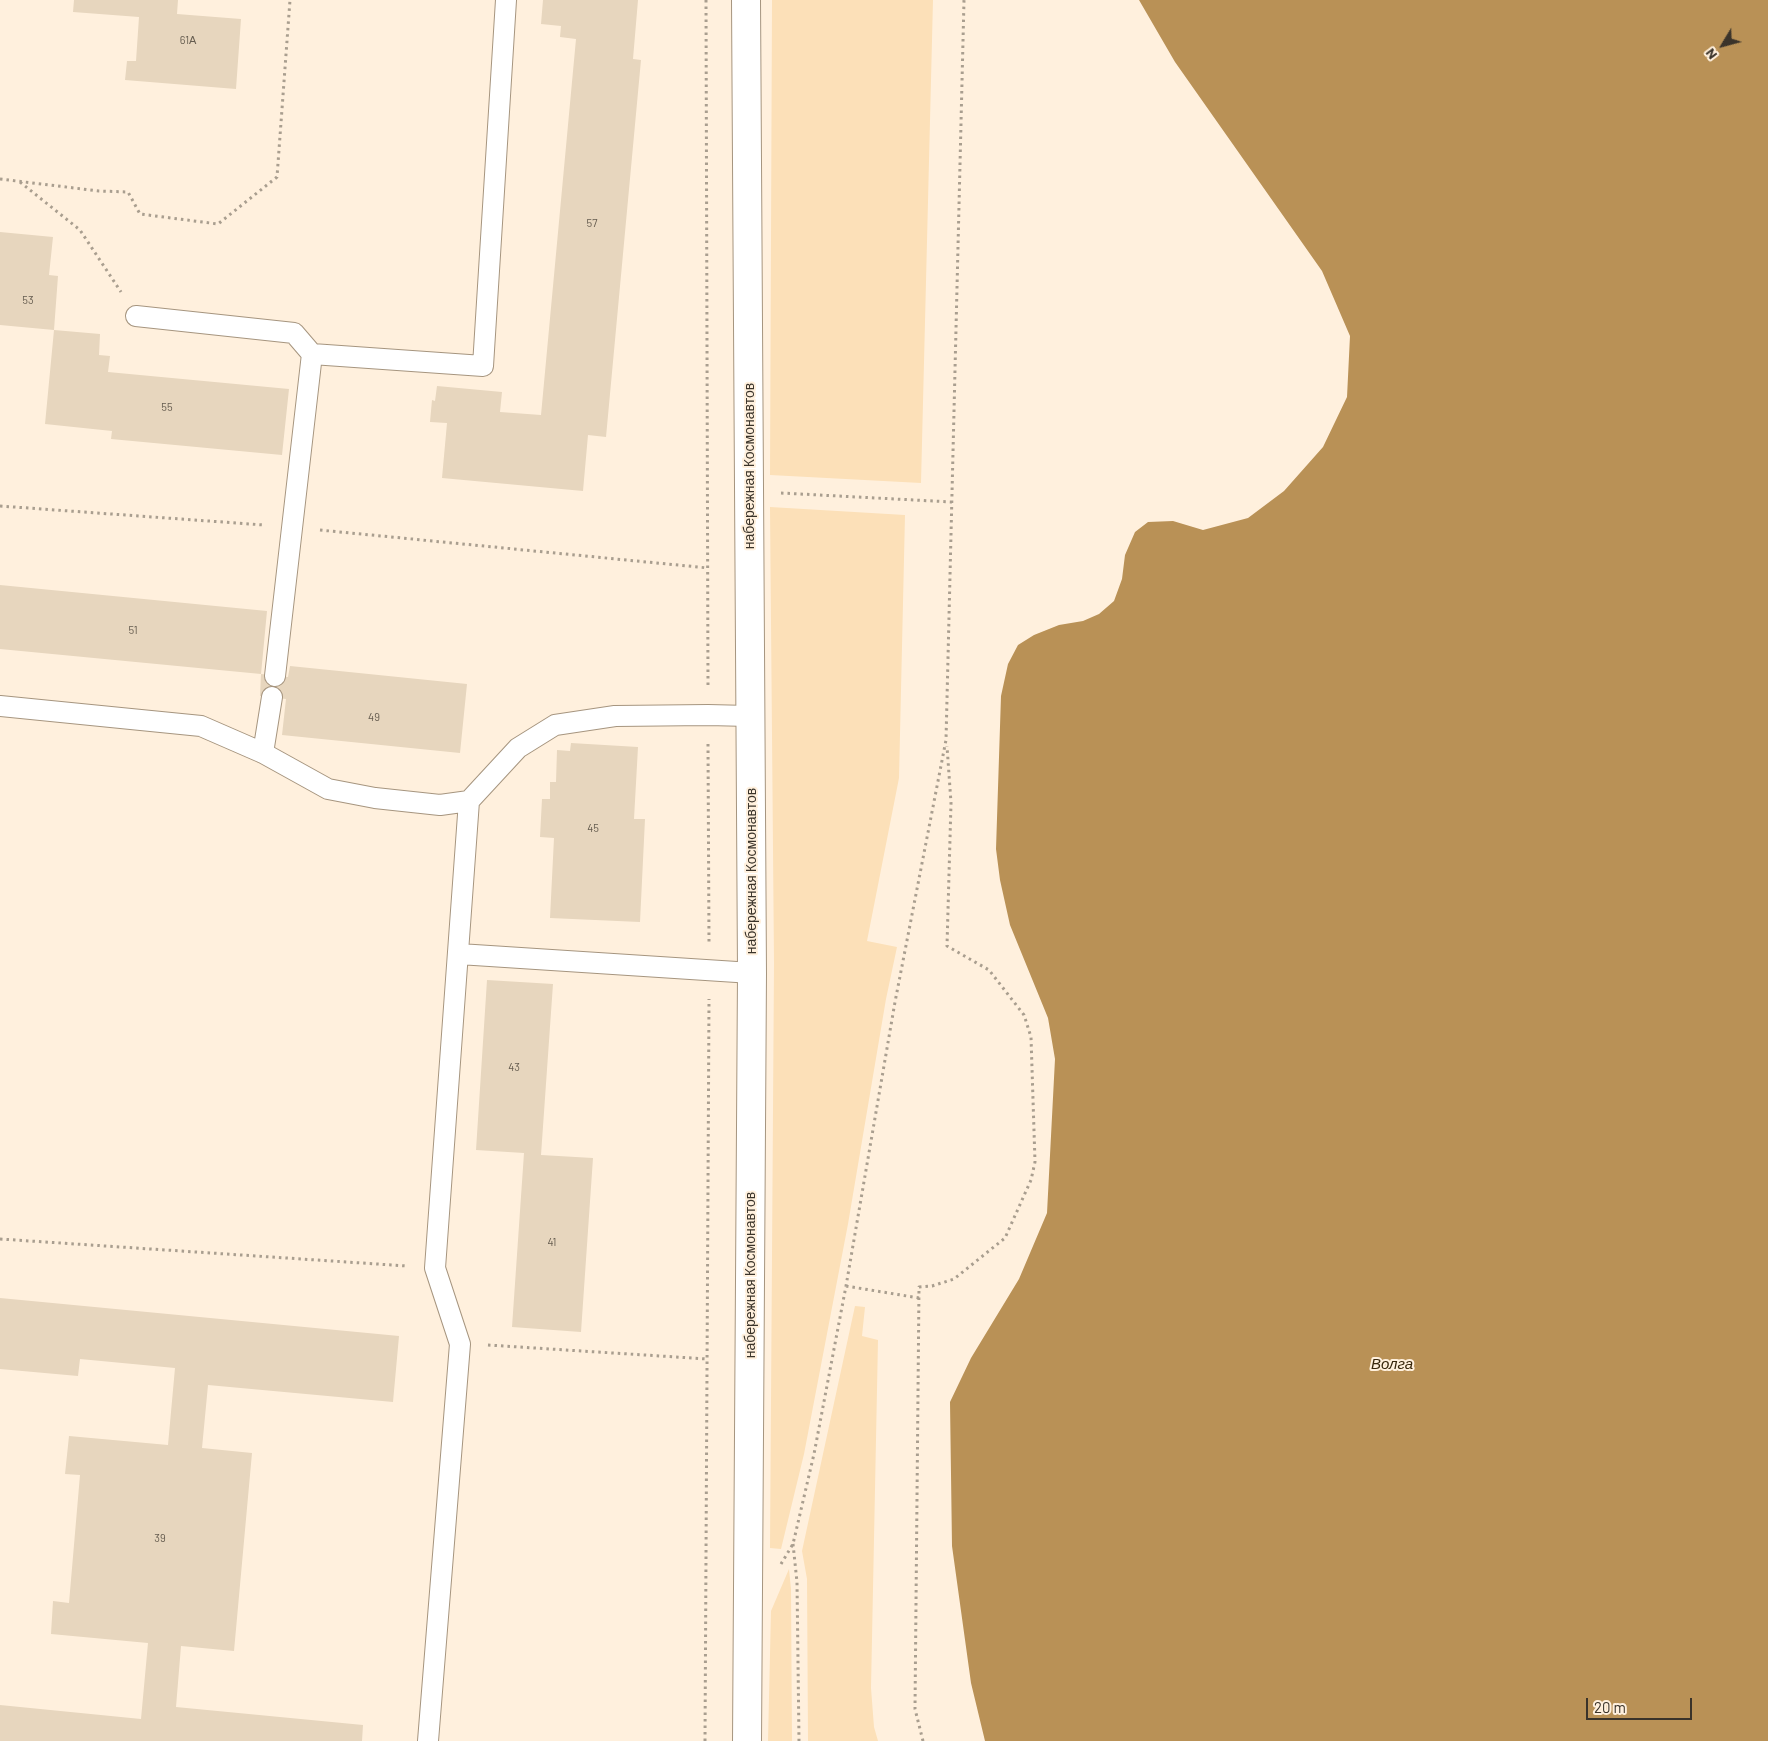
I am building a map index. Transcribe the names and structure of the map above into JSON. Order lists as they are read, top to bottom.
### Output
{
  "streets": {
    "street": ["набережная Космонавтов"]
  },
  "water": ["Волга"],
  "house_numbers": [
    "61А",
    "57",
    "53",
    "55",
    "51",
    "49",
    "45",
    "43",
    "41",
    "39"
  ],
  "scale_bar": "20 m",
  "north": "bottom left"
}
